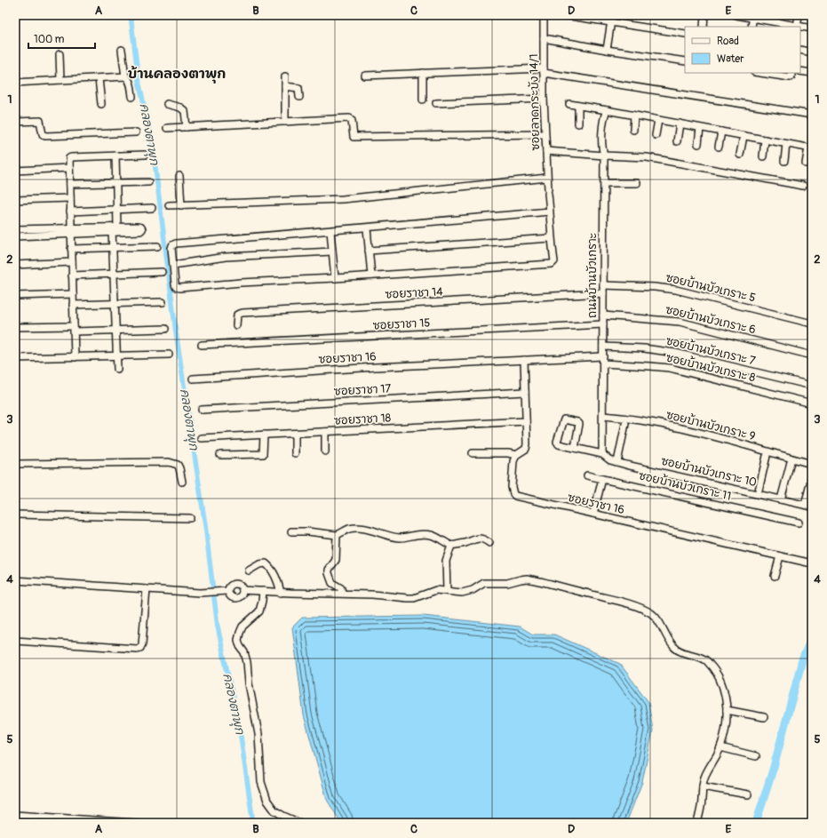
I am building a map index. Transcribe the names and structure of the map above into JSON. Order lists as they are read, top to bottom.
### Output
{
  "streets": {
    "street": [
      "ซอยลาดกระบัง 14/1",
      "ถนนบ้านบัวเกราะ",
      "ซอยบ้านบัวเกราะ 5",
      "ซอยราชา 14",
      "ซอยบ้านบัวเกราะ 6",
      "ซอยราชา 15",
      "ซอยบ้านบัวเกราะ 7",
      "ซอยราชา 16",
      "ซอยบ้านบัวเกราะ 8",
      "ซอยราชา 17",
      "ซอยราชา 18",
      "ซอยบ้านบัวเกราะ 9",
      "ซอยบ้านบัวเกราะ 10",
      "ซอยบ้านบัวเกราะ 11"
    ]
  },
  "crossings": [
    ["ถนนบ้านบัวเกราะ", "ซอยบ้านบัวเกราะ 5"],
    ["ถนนบ้านบัวเกราะ", "ซอยราชา 14"],
    ["ถนนบ้านบัวเกราะ", "ซอยบ้านบัวเกราะ 6"],
    ["ถนนบ้านบัวเกราะ", "ซอยราชา 15"],
    ["ถนนบ้านบัวเกราะ", "ซอยบ้านบัวเกราะ 7"],
    ["ถนนบ้านบัวเกราะ", "ซอยราชา 16"],
    ["ถนนบ้านบัวเกราะ", "ซอยบ้านบัวเกราะ 8"],
    ["ถนนบ้านบัวเกราะ", "ซอยบ้านบัวเกราะ 9"],
    ["ถนนบ้านบัวเกราะ", "ซอยบ้านบัวเกราะ 10"],
    ["ซอยราชา 16", "ซอยราชา 17"],
    ["ซอยราชา 16", "ซอยราชา 18"]
  ],
  "districts": ["บ้านคลองตาพุก"],
  "water": ["คลองตาพุก"],
  "legend": ["Road", "Water"],
  "scale_bar": "100 m",
  "grid": {
    "columns": [
      "A",
      "B",
      "C",
      "D",
      "E"
    ],
    "rows": [
      "1",
      "2",
      "3",
      "4",
      "5"
    ]
  }
}
